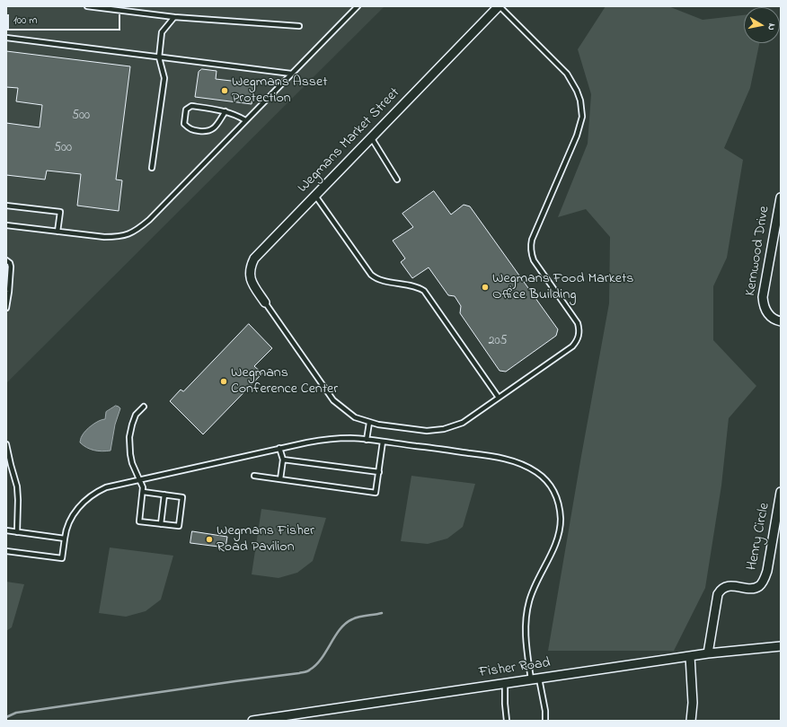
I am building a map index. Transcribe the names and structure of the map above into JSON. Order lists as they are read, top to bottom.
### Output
{
  "streets": {
    "street": [
      "Wegmans Market Street",
      "Kernwood Drive",
      "Henry Circle",
      "Fisher Road"
    ]
  },
  "crossings": [
    ["Henry Circle", "Fisher Road"]
  ],
  "places": [
    "Wegmans Asset Protection",
    "Wegmans Food Markets Office Building",
    "Wegmans Conference Center",
    "Wegmans Fisher Road Pavilion"
  ],
  "house_numbers": ["500", "500", "205"],
  "scale_bar": "100 m",
  "north": "right"
}
